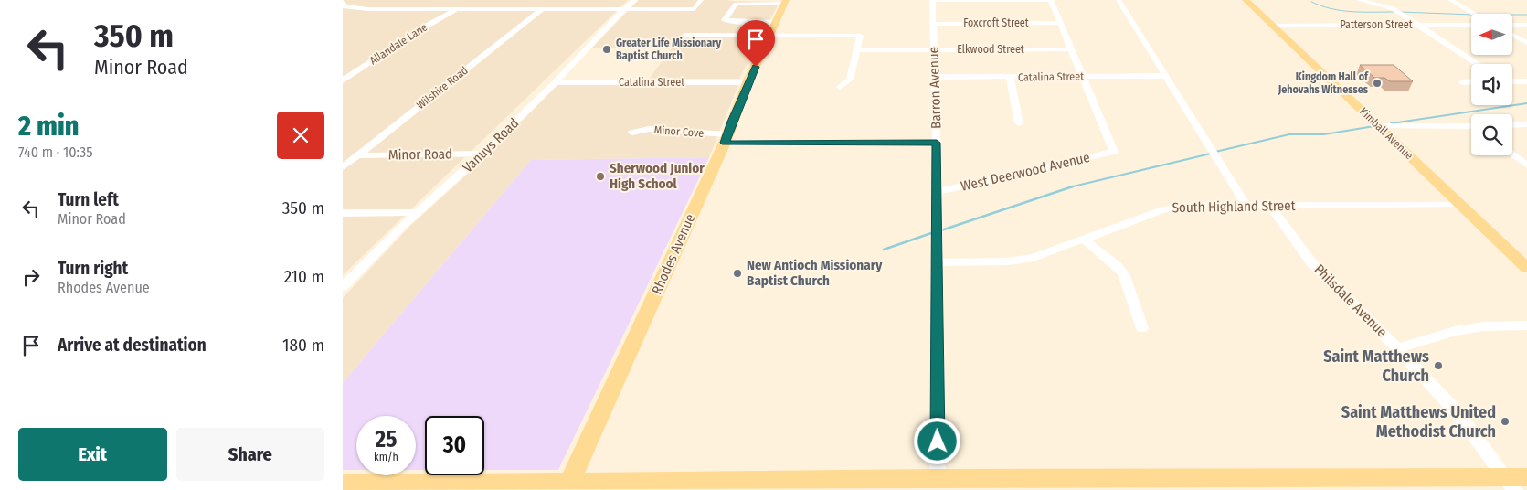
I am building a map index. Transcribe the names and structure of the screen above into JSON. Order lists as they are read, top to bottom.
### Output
{
  "streets": {
    "main road": ["Kimball Avenue", "Rhodes Avenue"],
    "street": [
      "Foxcroft Street",
      "Patterson Street",
      "Allandale Lane",
      "Elkwood Street",
      "Catalina Street",
      "Wilshire Road",
      "Barron Avenue",
      "Minor Cove",
      "Vanuys Road",
      "Minor Road",
      "West Deerwood Avenue",
      "South Highland Street",
      "Philsdale Avenue"
    ]
  },
  "crossings": [
    ["Foxcroft Street", "Barron Avenue"],
    ["Patterson Street", "Kimball Avenue"],
    ["Elkwood Street", "Barron Avenue"],
    ["Catalina Street", "Barron Avenue"],
    ["Catalina Street", "Vanuys Road"],
    ["Catalina Street", "West Deerwood Avenue"],
    ["Catalina Street", "Rhodes Avenue"],
    ["Wilshire Road", "Minor Road"],
    ["Barron Avenue", "West Deerwood Avenue"],
    ["Barron Avenue", "South Highland Street"],
    ["Minor Cove", "Rhodes Avenue"],
    ["Kimball Avenue", "South Highland Street"],
    ["Vanuys Road", "Minor Road"],
    ["South Highland Street", "Philsdale Avenue"]
  ],
  "places": [
    "Greater Life Missionary Baptist Church",
    "Kingdom Hall of Jehovahs Witnesses",
    "Sherwood Junior High School",
    "New Antioch Missionary Baptist Church",
    "Saint Matthews Church",
    "Saint Matthews United Methodist Church"
  ],
  "north": "left",
  "page": {
    "turn": ["350 m", "Minor Road"],
    "heading": ["2 min", "740 m · 10:35"],
    "list": [
      {
        "name": "Turn left",
        "note": "Minor Road",
        "value": "350 m"
      },
      {
        "name": "Turn right",
        "note": "Rhodes Avenue",
        "value": "210 m"
      },
      {
        "name": "Arrive at destination",
        "value": "180 m"
      }
    ],
    "speed": "25 km/h",
    "limit": "30",
    "buttons": ["Exit", "Share"]
  }
}
